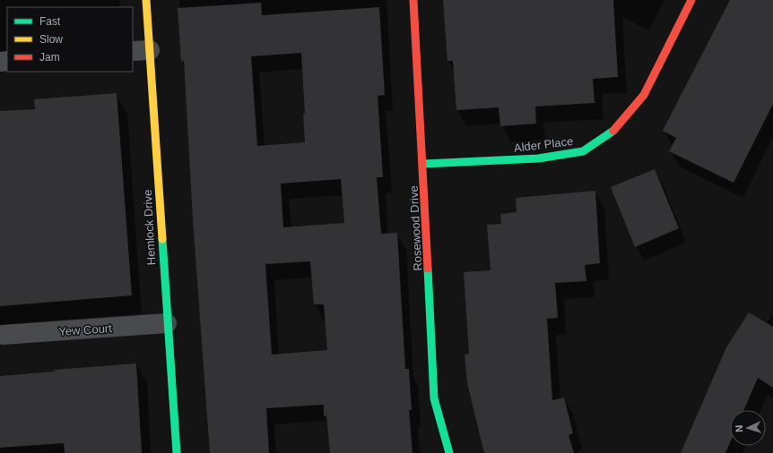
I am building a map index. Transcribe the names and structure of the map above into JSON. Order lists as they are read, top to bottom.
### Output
{
  "streets": {
    "street": [
      "Alder Place",
      "Hemlock Drive",
      "Rosewood Drive",
      "Yew Court"
    ]
  },
  "crossings": [
    ["Alder Place", "Rosewood Drive"],
    ["Hemlock Drive", "Yew Court"]
  ],
  "legend": ["Fast", "Slow", "Jam"],
  "north": "left"
}
